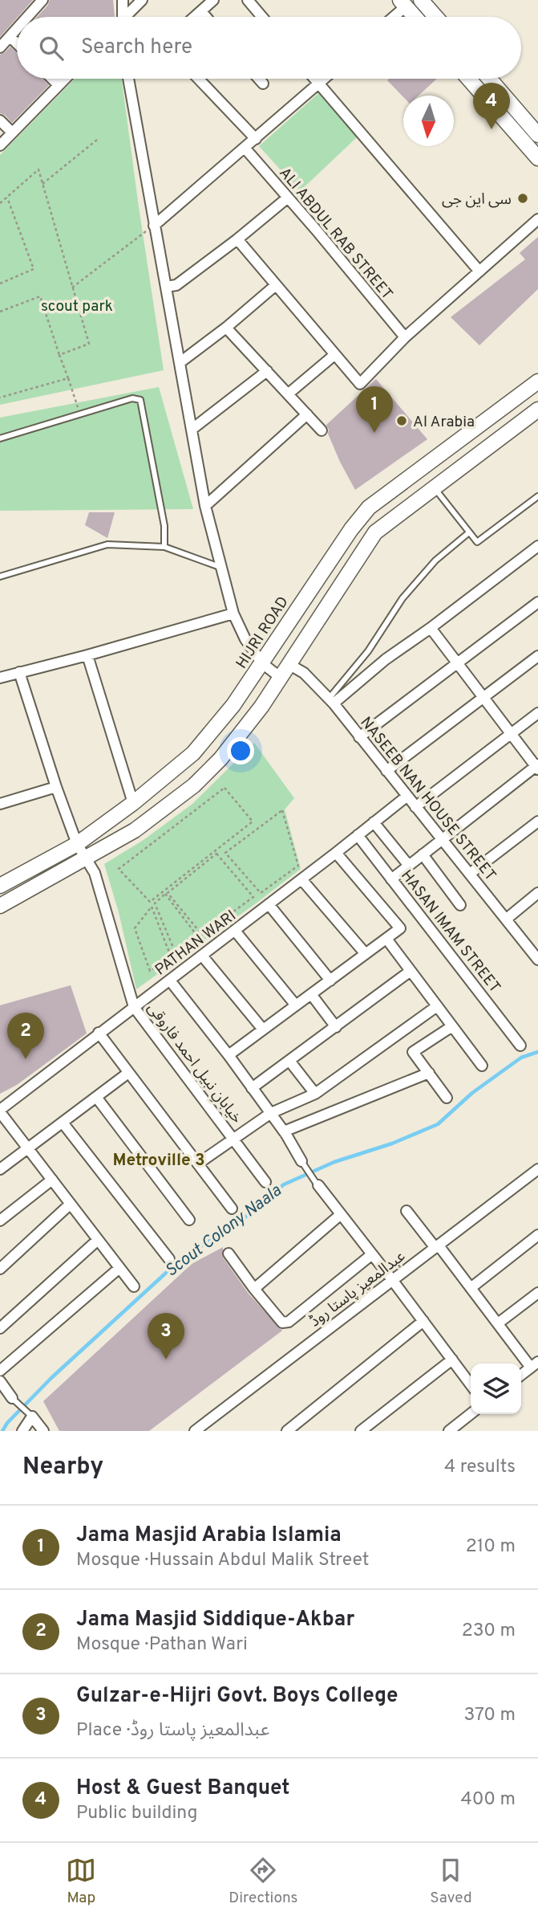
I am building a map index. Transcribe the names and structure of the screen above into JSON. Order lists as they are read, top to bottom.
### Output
{
  "streets": {
    "main road": ["HIJRI ROAD"],
    "street": [
      "ALI ABDUL RAB STREET",
      "NASEEB NAN HOUSE STREET",
      "HASAN IMAM STREET",
      "PATHAN WARI",
      "خیابانِ نبیل احمد فاروقی",
      "عبدالمعیز پاستا روڈ"
    ]
  },
  "crossings": [
    ["HIJRI ROAD", "خیابانِ نبیل احمد فاروقی"],
    ["NASEEB NAN HOUSE STREET", "PATHAN WARI"],
    ["HASAN IMAM STREET", "PATHAN WARI"],
    ["PATHAN WARI", "خیابانِ نبیل احمد فاروقی"]
  ],
  "districts": ["Metroville 3"],
  "water": ["Scout Colony Naala"],
  "parks": ["scout park"],
  "places": ["سی این جی", "Al Arabia"],
  "north": "bottom",
  "page": {
    "search": "Search here",
    "pins": [
      "4",
      "1",
      "2",
      "3"
    ],
    "heading": ["Nearby", "4 results"],
    "list": [
      {
        "mark": "1",
        "name": "Jama Masjid Arabia Islamia",
        "note": "Mosque · Hussain Abdul Malik Street",
        "value": "210 m"
      },
      {
        "mark": "2",
        "name": "Jama Masjid Siddique-Akbar",
        "note": "Mosque · Pathan Wari",
        "value": "230 m"
      },
      {
        "mark": "3",
        "name": "Gulzar-e-Hijri Govt. Boys College",
        "note": "Place · عبدالمعیز پاستا روڈ",
        "value": "370 m"
      },
      {
        "mark": "4",
        "name": "Host & Guest Banquet",
        "note": "Public building",
        "value": "400 m"
      }
    ],
    "nav": ["Map", "Directions", "Saved"]
  }
}
